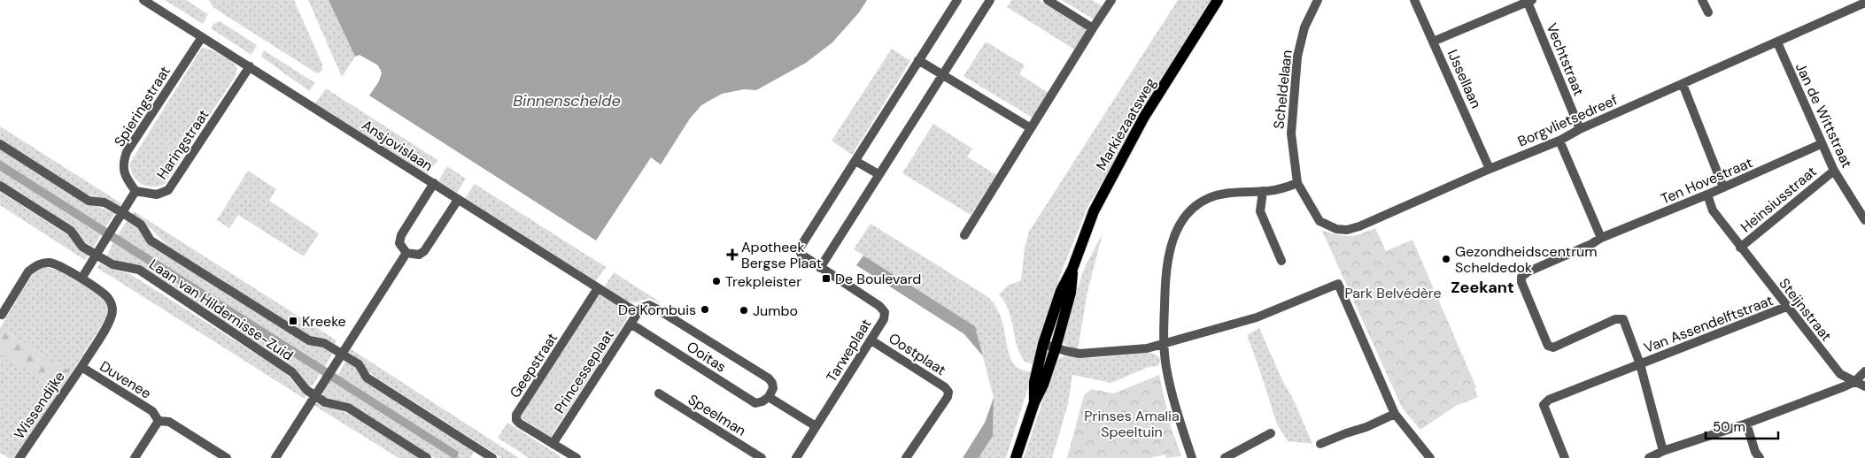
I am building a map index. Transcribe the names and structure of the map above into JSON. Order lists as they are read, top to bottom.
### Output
{
  "streets": {
    "main road": ["Markiezaatsweg"],
    "street": [
      "Vechtstraat",
      "IJssellaan",
      "Scheldelaan",
      "Spieringstraat",
      "Jan de Wittstraat",
      "Borgvlietsedreef",
      "Haringstraat",
      "Ansjovislaan",
      "Ten Hovestraat",
      "Heinsiusstraat",
      "Laan van Hildernisse-Zuid",
      "Steijnstraat",
      "Van Assendelftstraat",
      "Tarweplaat",
      "Oostplaat",
      "Ooitas",
      "Geepstraat",
      "Princesseplaat",
      "Duvenee",
      "Wissendijke",
      "Speelman"
    ]
  },
  "crossings": [
    ["Vechtstraat", "Borgvlietsedreef"],
    ["IJssellaan", "Borgvlietsedreef"],
    ["Scheldelaan", "Borgvlietsedreef"],
    ["Spieringstraat", "Haringstraat"],
    ["Spieringstraat", "Ansjovislaan"],
    ["Jan de Wittstraat", "Borgvlietsedreef"],
    ["Jan de Wittstraat", "Ten Hovestraat"],
    ["Jan de Wittstraat", "Heinsiusstraat"],
    ["Haringstraat", "Ansjovislaan"],
    ["Ansjovislaan", "Ooitas"],
    ["Ansjovislaan", "Geepstraat"],
    ["Ansjovislaan", "Princesseplaat"],
    ["Ten Hovestraat", "Steijnstraat"],
    ["Ten Hovestraat", "Van Assendelftstraat"],
    ["Heinsiusstraat", "Steijnstraat"],
    ["Steijnstraat", "Van Assendelftstraat"],
    ["Tarweplaat", "Oostplaat"],
    ["Ooitas", "Princesseplaat"],
    ["Geepstraat", "Princesseplaat"],
    ["Duvenee", "Wissendijke"]
  ],
  "districts": ["Zeekant"],
  "water": ["Binnenschelde"],
  "parks": ["Park Belvédère", "Prinses Amalia Speeltuin"],
  "places": {
    "health": ["Apotheek Bergse Plaat"],
    "other": [
      "Gezondheidscentrum Scheldedok",
      "Trekpleister",
      "De Kombuis",
      "Jumbo"
    ],
    "transit": ["De Boulevard", "Kreeke"]
  },
  "scale_bar": "50 m"
}
